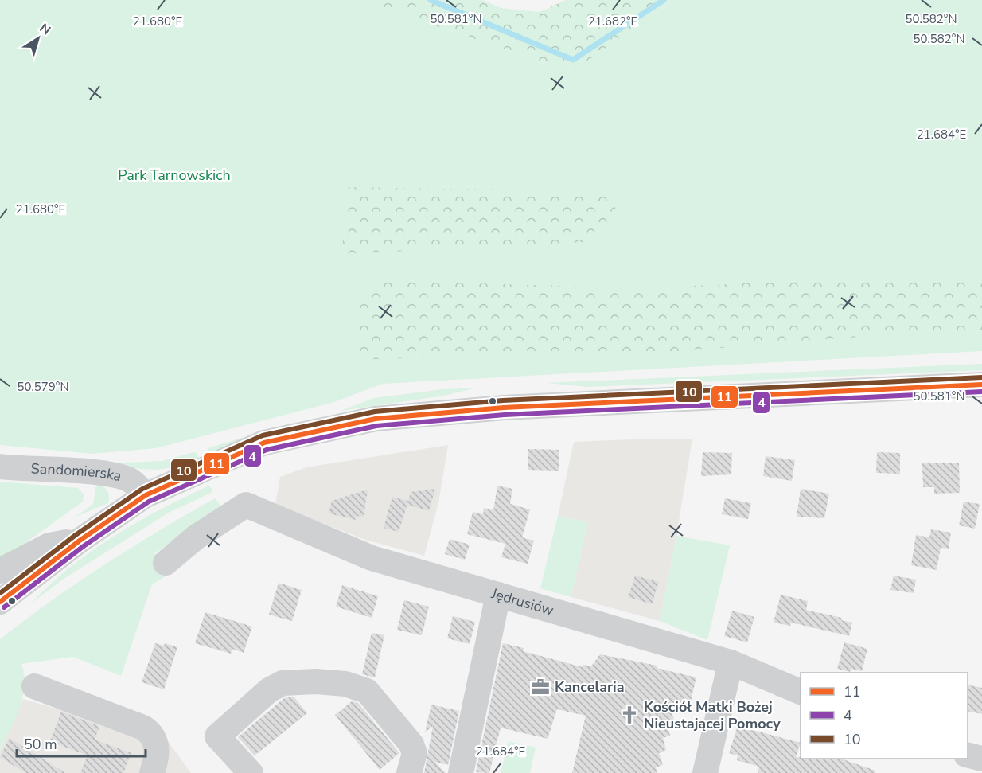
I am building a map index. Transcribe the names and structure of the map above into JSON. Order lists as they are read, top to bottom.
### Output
{
  "streets": {
    "street": ["Sandomierska", "Jędrusiów"]
  },
  "parks": ["Park Tarnowskich"],
  "places": {
    "office": ["Kancelaria"],
    "church": ["Kościół Matki Bożej Nieustającej Pomocy"]
  },
  "lines": ["transit line 10", "transit line 11", "transit line 4"],
  "legend": ["11", "4", "10"],
  "scale_bar": "50 m",
  "north": "top right",
  "coordinates": [
    "50.581°N",
    "50.582°N",
    "21.680°E",
    "21.682°E",
    "21.684°E",
    "50.579°N"
  ]
}
